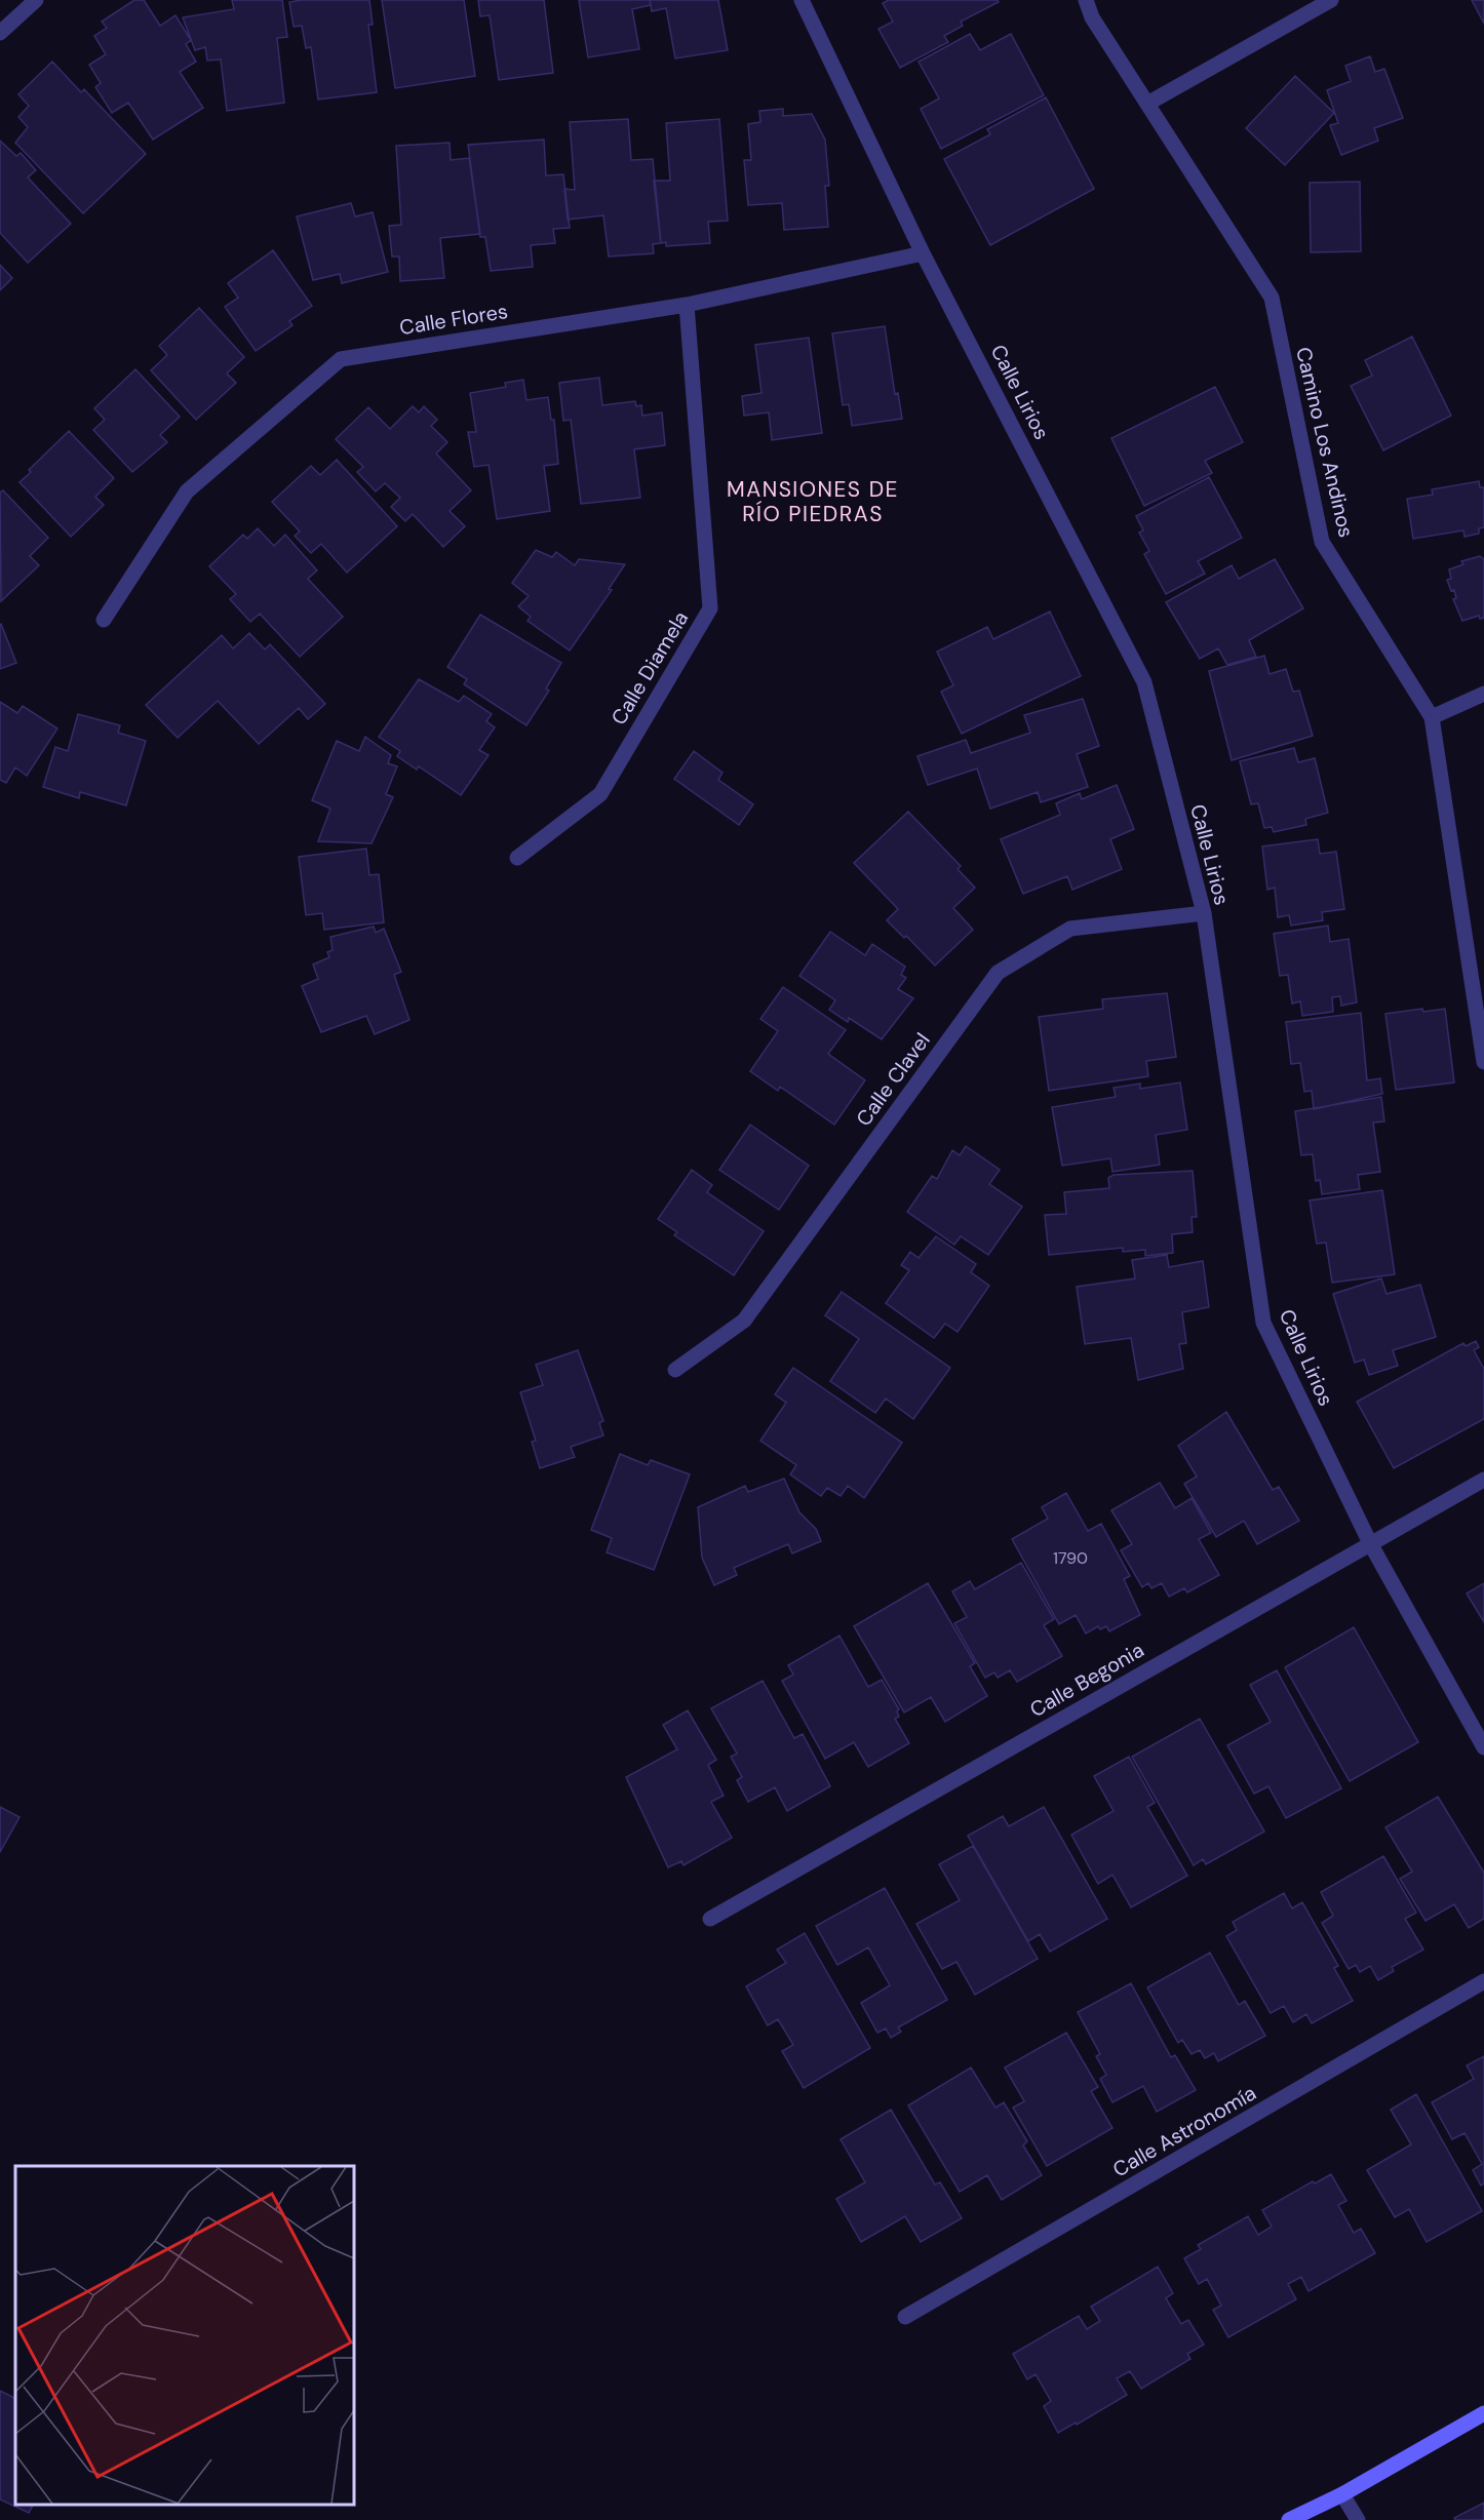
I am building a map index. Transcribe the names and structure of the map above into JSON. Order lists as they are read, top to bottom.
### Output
{
  "streets": {
    "street": [
      "Calle Flores",
      "Calle Lirios",
      "Camino Los Andinos",
      "Calle Diamela",
      "Calle Clavel",
      "Calle Begonia",
      "Calle Astronomía"
    ]
  },
  "crossings": [
    ["Calle Flores", "Calle Lirios"],
    ["Calle Flores", "Calle Diamela"],
    ["Calle Lirios", "Calle Clavel"],
    ["Calle Lirios", "Calle Begonia"]
  ],
  "districts": ["MANSIONES DE RÍO PIEDRAS"],
  "house_numbers": ["1790"]
}
